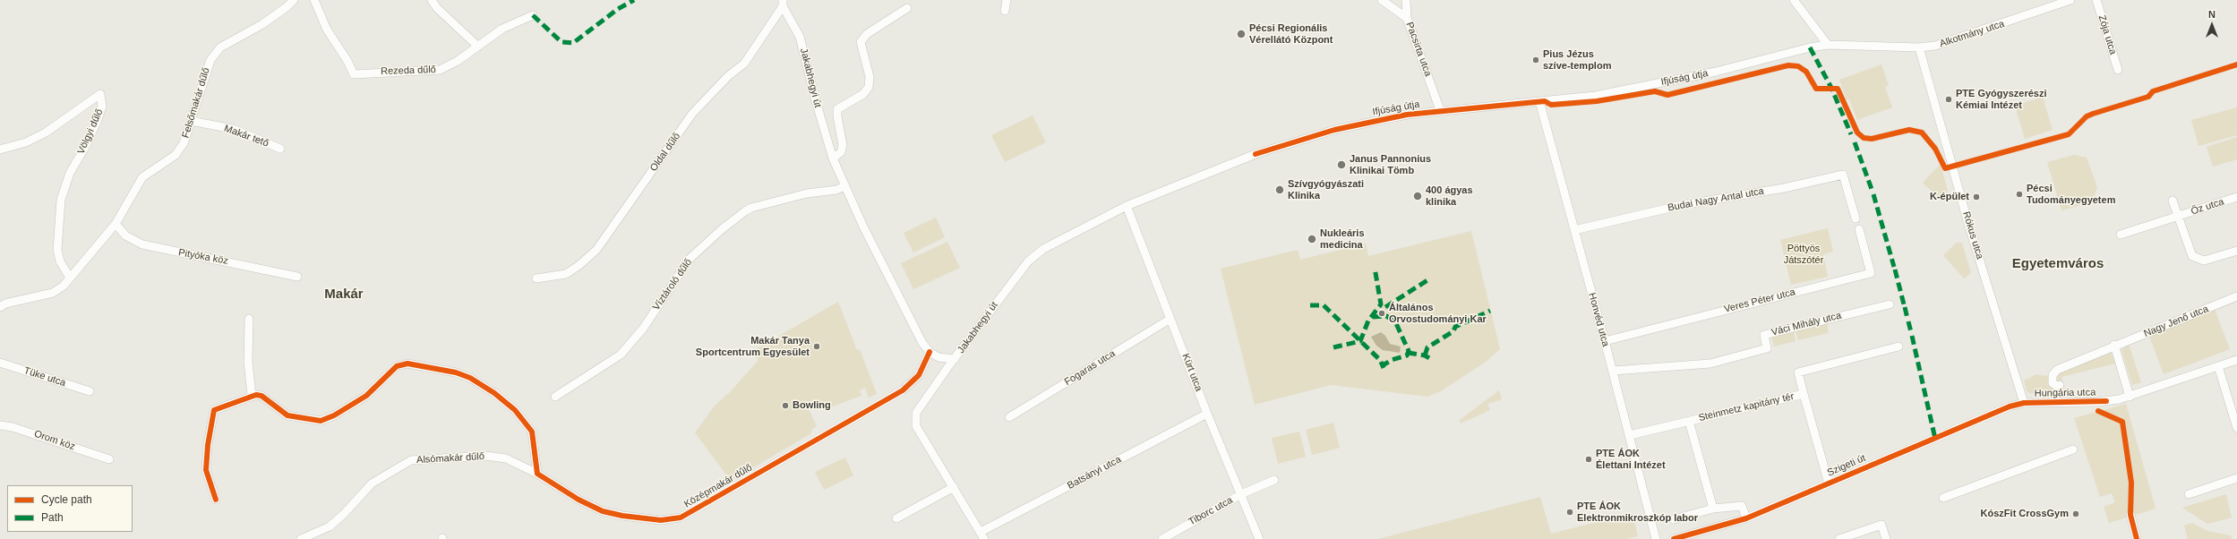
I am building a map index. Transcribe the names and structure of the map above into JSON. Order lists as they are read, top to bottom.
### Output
{
  "streets": {
    "street": [
      "Alkotmány utca",
      "Zója utca",
      "Pacsirta utca",
      "Rezeda dűlő",
      "Jakabhegyi út",
      "Ifjúság útja",
      "Felsőmakár dűlő",
      "Völgyi dűlő",
      "Makár tető",
      "Oldal dűlő",
      "Budai Nagy Antal utca",
      "Őz utca",
      "Rókus utca",
      "Pityóka köz",
      "Víztároló dűlő",
      "Veres Péter utca",
      "Honvéd utca",
      "Nagy Jenő utca",
      "Váci Mihály utca",
      "Fogaras utca",
      "Kürt utca",
      "Tüke utca",
      "Hungária utca",
      "Steinmetz kapitány tér",
      "Orom köz",
      "Alsómakár dűlő",
      "Szigeti út",
      "Batsányi utca",
      "Középmakár dűlő",
      "Tiborc utca"
    ]
  },
  "crossings": [
    ["Alkotmány utca", "Ifjúság útja"],
    ["Alkotmány utca", "Rókus utca"],
    ["Pacsirta utca", "Ifjúság útja"],
    ["Jakabhegyi út", "Ifjúság útja"],
    ["Jakabhegyi út", "Oldal dűlő"],
    ["Jakabhegyi út", "Víztároló dűlő"],
    ["Jakabhegyi út", "Kürt utca"],
    ["Jakabhegyi út", "Középmakár dűlő"],
    ["Ifjúság útja", "Honvéd utca"],
    ["Ifjúság útja", "Kürt utca"],
    ["Felsőmakár dűlő", "Völgyi dűlő"],
    ["Felsőmakár dűlő", "Makár tető"],
    ["Felsőmakár dűlő", "Pityóka köz"],
    ["Budai Nagy Antal utca", "Honvéd utca"],
    ["Rókus utca", "Hungária utca"],
    ["Rókus utca", "Szigeti út"],
    ["Veres Péter utca", "Honvéd utca"],
    ["Honvéd utca", "Váci Mihály utca"],
    ["Honvéd utca", "Steinmetz kapitány tér"],
    ["Fogaras utca", "Kürt utca"],
    ["Kürt utca", "Batsányi utca"],
    ["Kürt utca", "Tiborc utca"],
    ["Hungária utca", "Szigeti út"],
    ["Alsómakár dűlő", "Középmakár dűlő"]
  ],
  "districts": ["Egyetemváros", "Makár"],
  "parks": ["Pöttyös Játszótér"],
  "places": [
    "Pécsi Regionális Vérellátó Központ",
    "Pius Jézus szíve-templom",
    "PTE Gyógyszerészi Kémiai Intézet",
    "Janus Pannonius Klinikai Tömb",
    "Szívgyógyászati Klinika",
    "Pécsi Tudományegyetem",
    "400 ágyas klinika",
    "K-épület",
    "Nukleáris medicina",
    "Általános Orvostudományi Kar",
    "Makár Tanya Sportcentrum Egyesület",
    "Bowling",
    "PTE ÁOK Élettani Intézet",
    "PTE ÁOK Elektronmikroszkóp labor",
    "KószFit CrossGym"
  ],
  "legend": ["Cycle path", "Path"],
  "north": "top"
}
